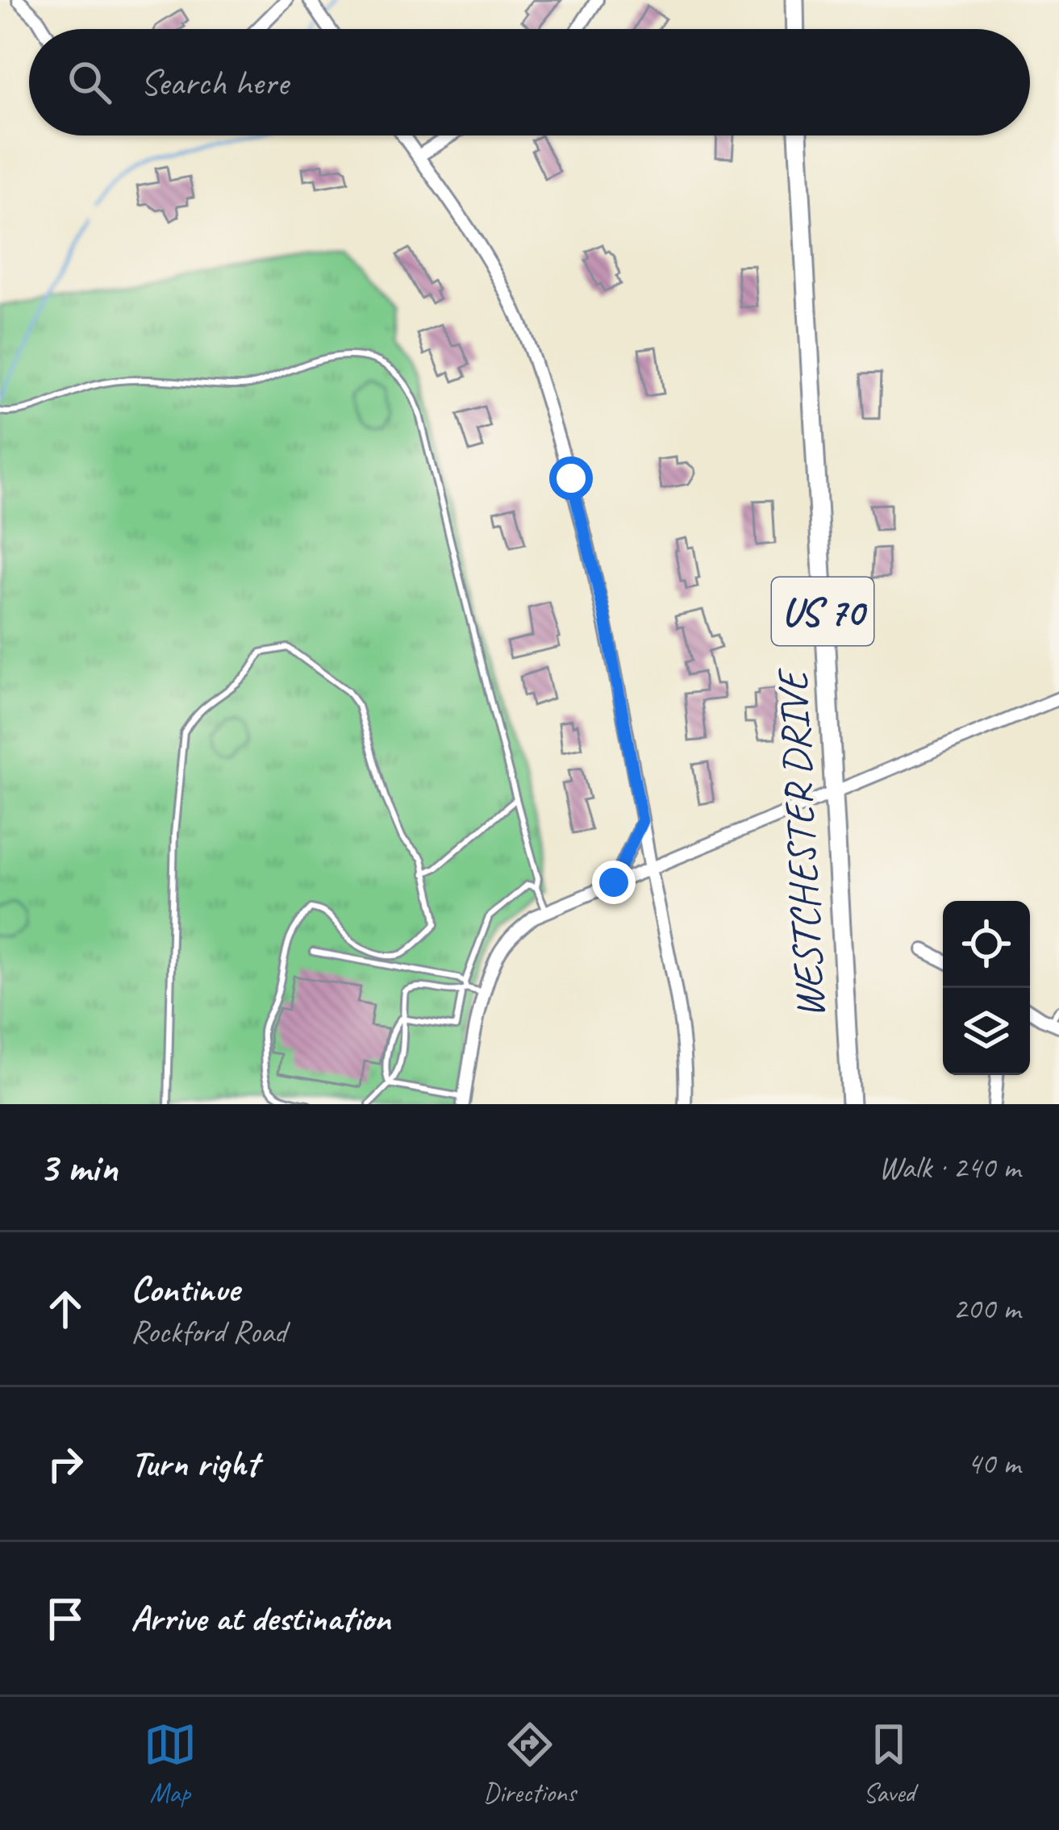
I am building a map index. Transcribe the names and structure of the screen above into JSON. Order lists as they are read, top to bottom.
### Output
{
  "streets": {
    "main road": ["US 70", "WESTCHESTER DRIVE"]
  },
  "page": {
    "search": "Search here",
    "heading": ["3 min", "Walk · 240 m"],
    "list": [
      ["Continue", "Rockford Road", "200 m"],
      ["Turn right", "40 m"],
      "Arrive at destination"
    ],
    "nav": ["Map", "Directions", "Saved"]
  }
}
